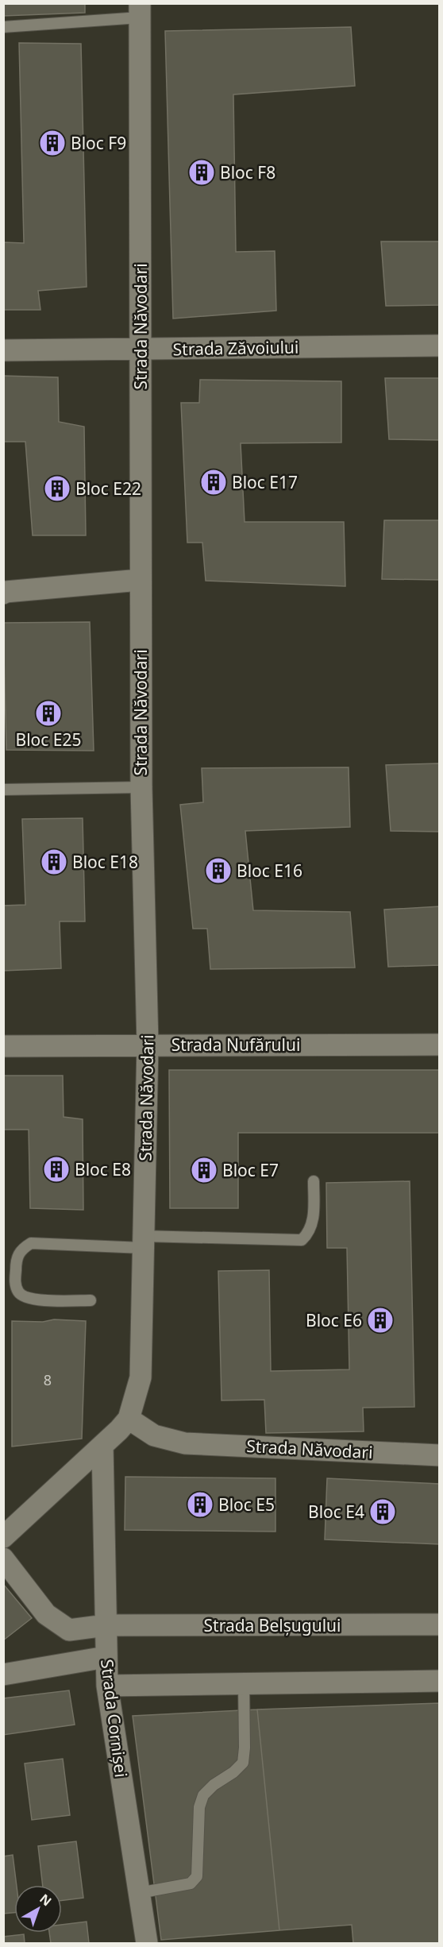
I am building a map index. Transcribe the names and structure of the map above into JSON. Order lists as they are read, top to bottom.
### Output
{
  "streets": {
    "street": [
      "Strada Năvodari",
      "Strada Zăvoiului",
      "Strada Nufărului",
      "Strada Belșugului",
      "Strada Cornișei"
    ]
  },
  "crossings": [
    ["Strada Năvodari", "Strada Zăvoiului"],
    ["Strada Năvodari", "Strada Nufărului"],
    ["Strada Năvodari", "Strada Cornișei"],
    ["Strada Belșugului", "Strada Cornișei"]
  ],
  "places": {
    "building": [
      "Bloc F9",
      "Bloc F8",
      "Bloc E17",
      "Bloc E22",
      "Bloc E25",
      "Bloc E18",
      "Bloc E16",
      "Bloc E8",
      "Bloc E7",
      "Bloc E6",
      "Bloc E5",
      "Bloc E4"
    ]
  },
  "house_numbers": ["8"],
  "north": "top right"
}
